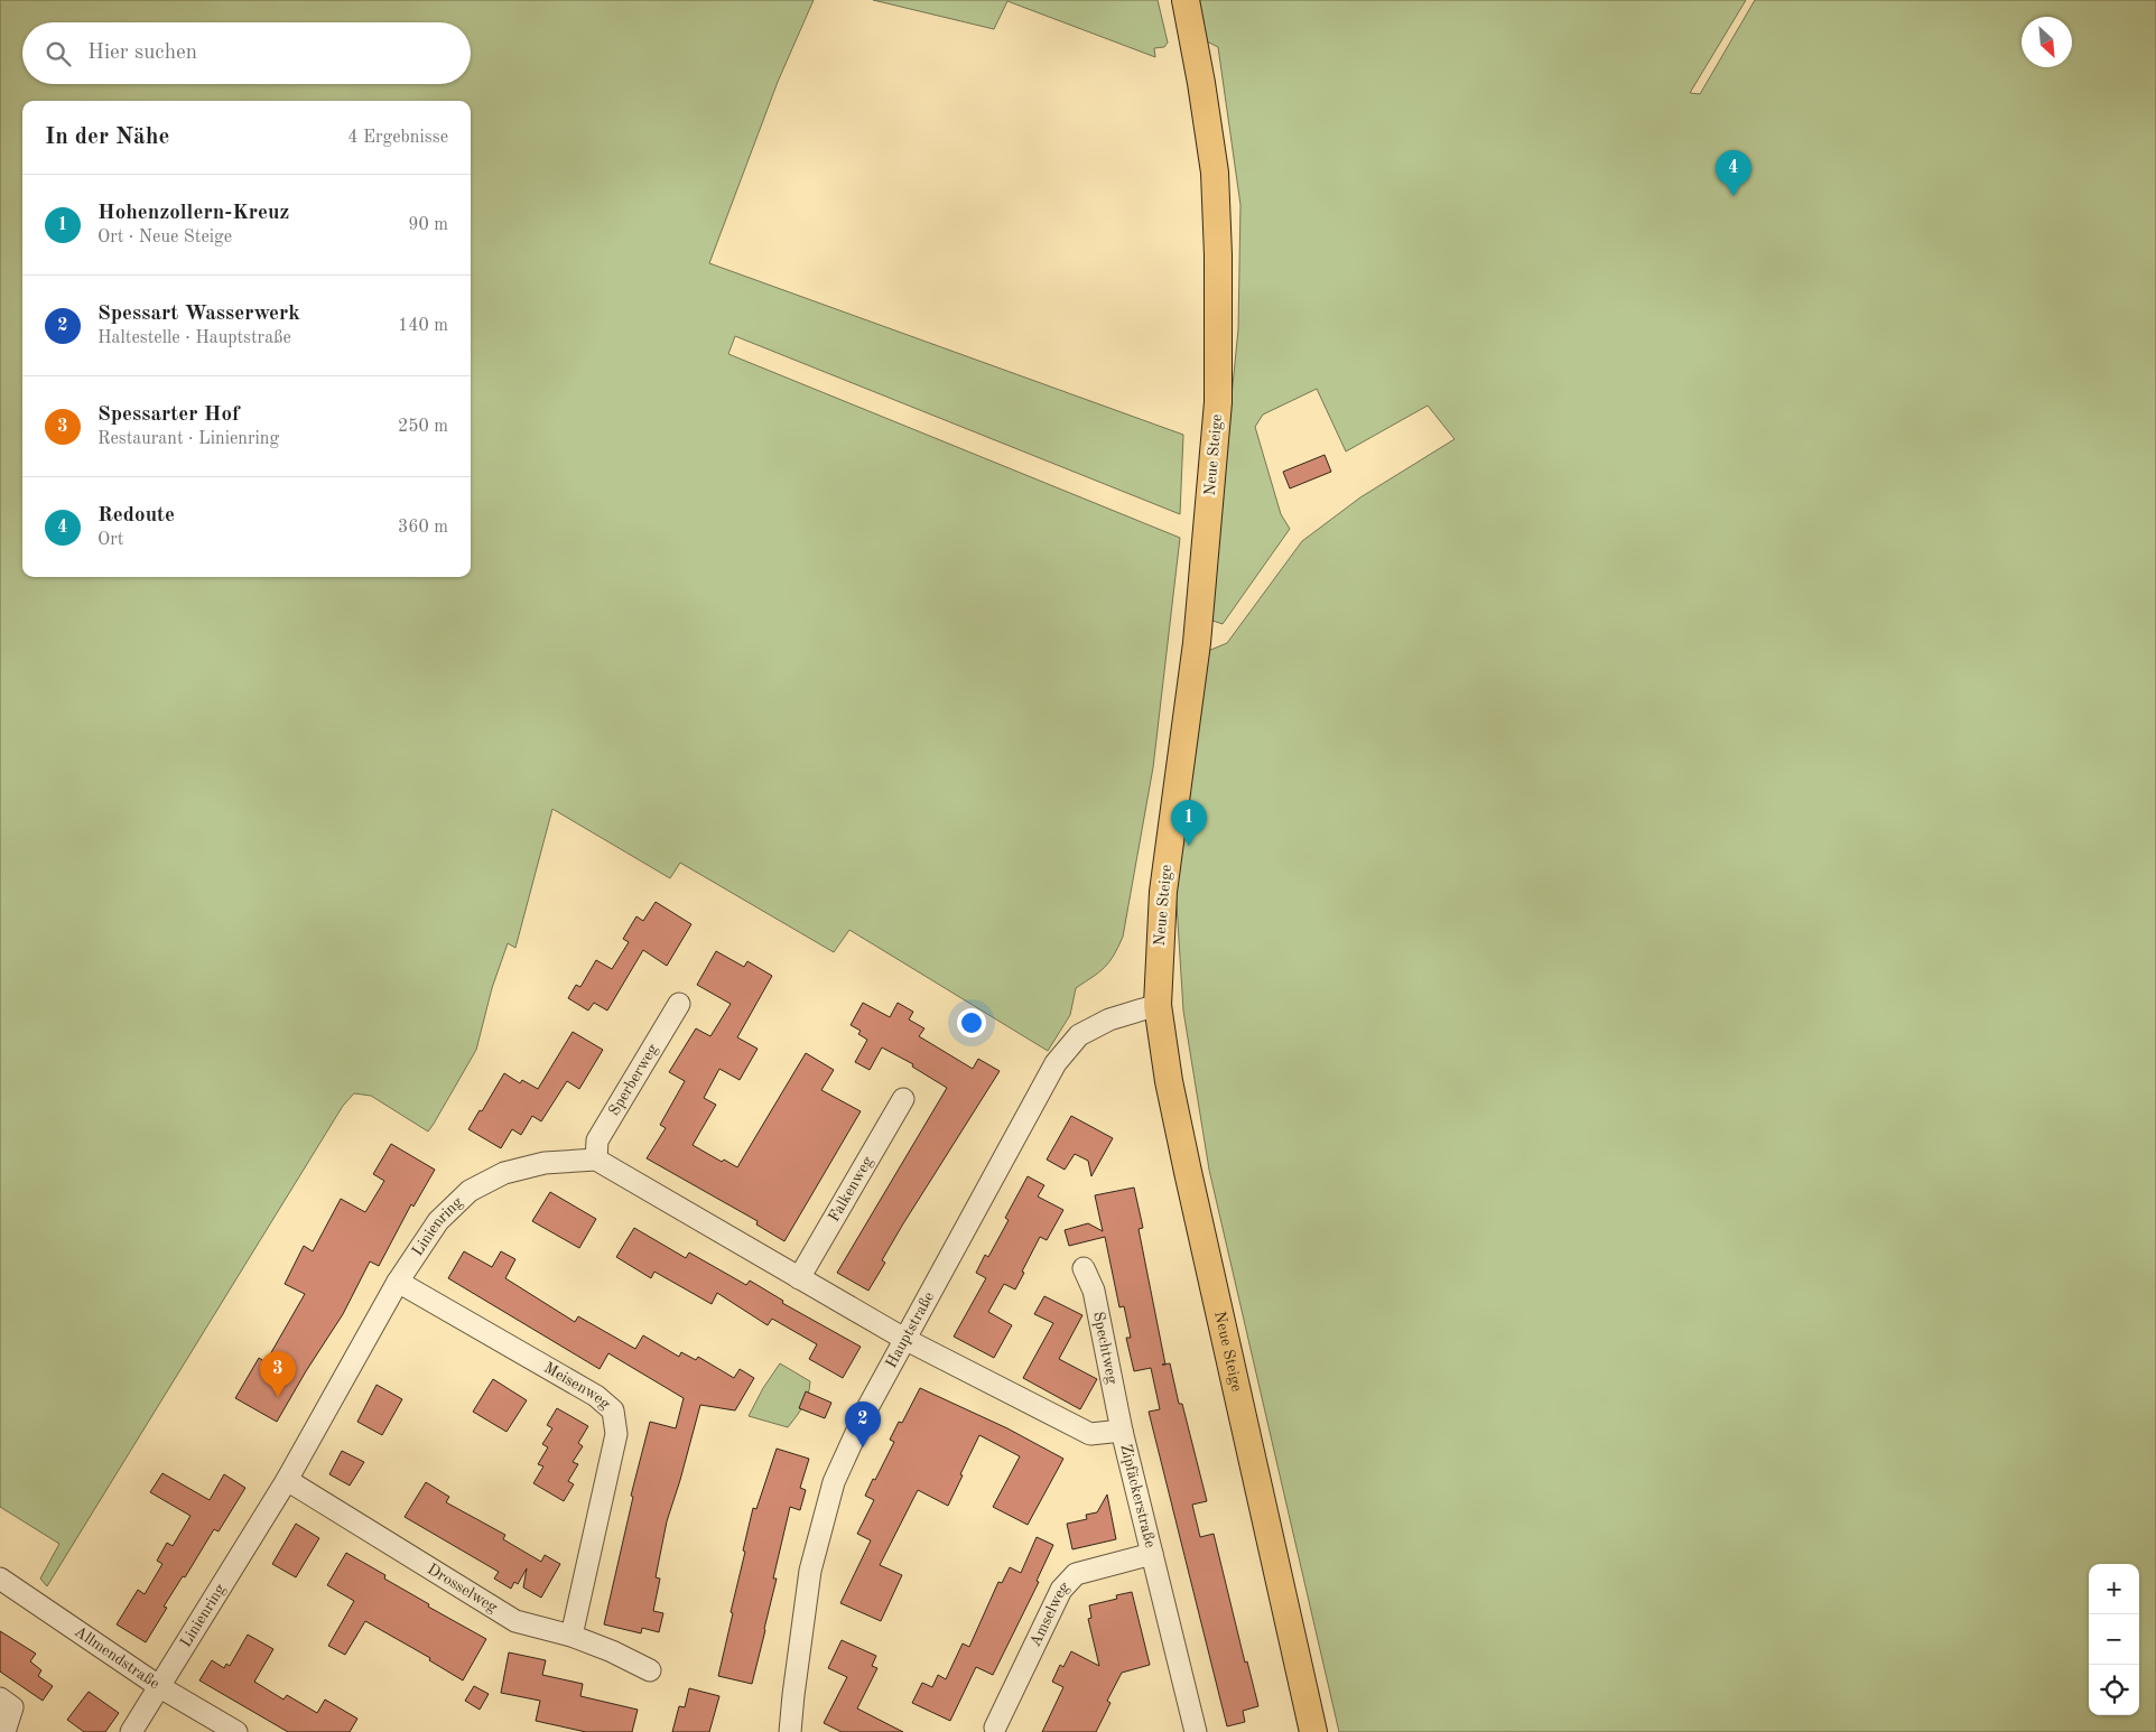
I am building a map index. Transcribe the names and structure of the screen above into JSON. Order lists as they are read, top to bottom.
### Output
{
  "streets": {
    "main road": ["Neue Steige"],
    "street": [
      "Sperberweg",
      "Falkenweg",
      "Linienring",
      "Hauptstraße",
      "Spechtweg",
      "Meisenweg",
      "Zipfäckerstraße",
      "Drosselweg",
      "Amselweg",
      "Allmendstraße"
    ]
  },
  "crossings": [
    ["Neue Steige", "Hauptstraße"],
    ["Sperberweg", "Linienring"],
    ["Linienring", "Meisenweg"],
    ["Linienring", "Drosselweg"],
    ["Linienring", "Allmendstraße"],
    ["Hauptstraße", "Zipfäckerstraße"],
    ["Spechtweg", "Zipfäckerstraße"],
    ["Meisenweg", "Drosselweg"],
    ["Zipfäckerstraße", "Amselweg"]
  ],
  "north": "bottom right",
  "page": {
    "search": "Hier suchen",
    "heading": ["In der Nähe", "4 Ergebnisse"],
    "pins": [
      "4",
      "1",
      "3",
      "2"
    ],
    "list": [
      {
        "mark": "1",
        "name": "Hohenzollern-Kreuz",
        "note": "Ort · Neue Steige",
        "value": "90 m"
      },
      {
        "mark": "2",
        "name": "Spessart Wasserwerk",
        "note": "Haltestelle · Hauptstraße",
        "value": "140 m"
      },
      {
        "mark": "3",
        "name": "Spessarter Hof",
        "note": "Restaurant · Linienring",
        "value": "250 m"
      },
      {
        "mark": "4",
        "name": "Redoute",
        "note": "Ort",
        "value": "360 m"
      }
    ],
    "map_buttons": ["+", "−"]
  }
}
